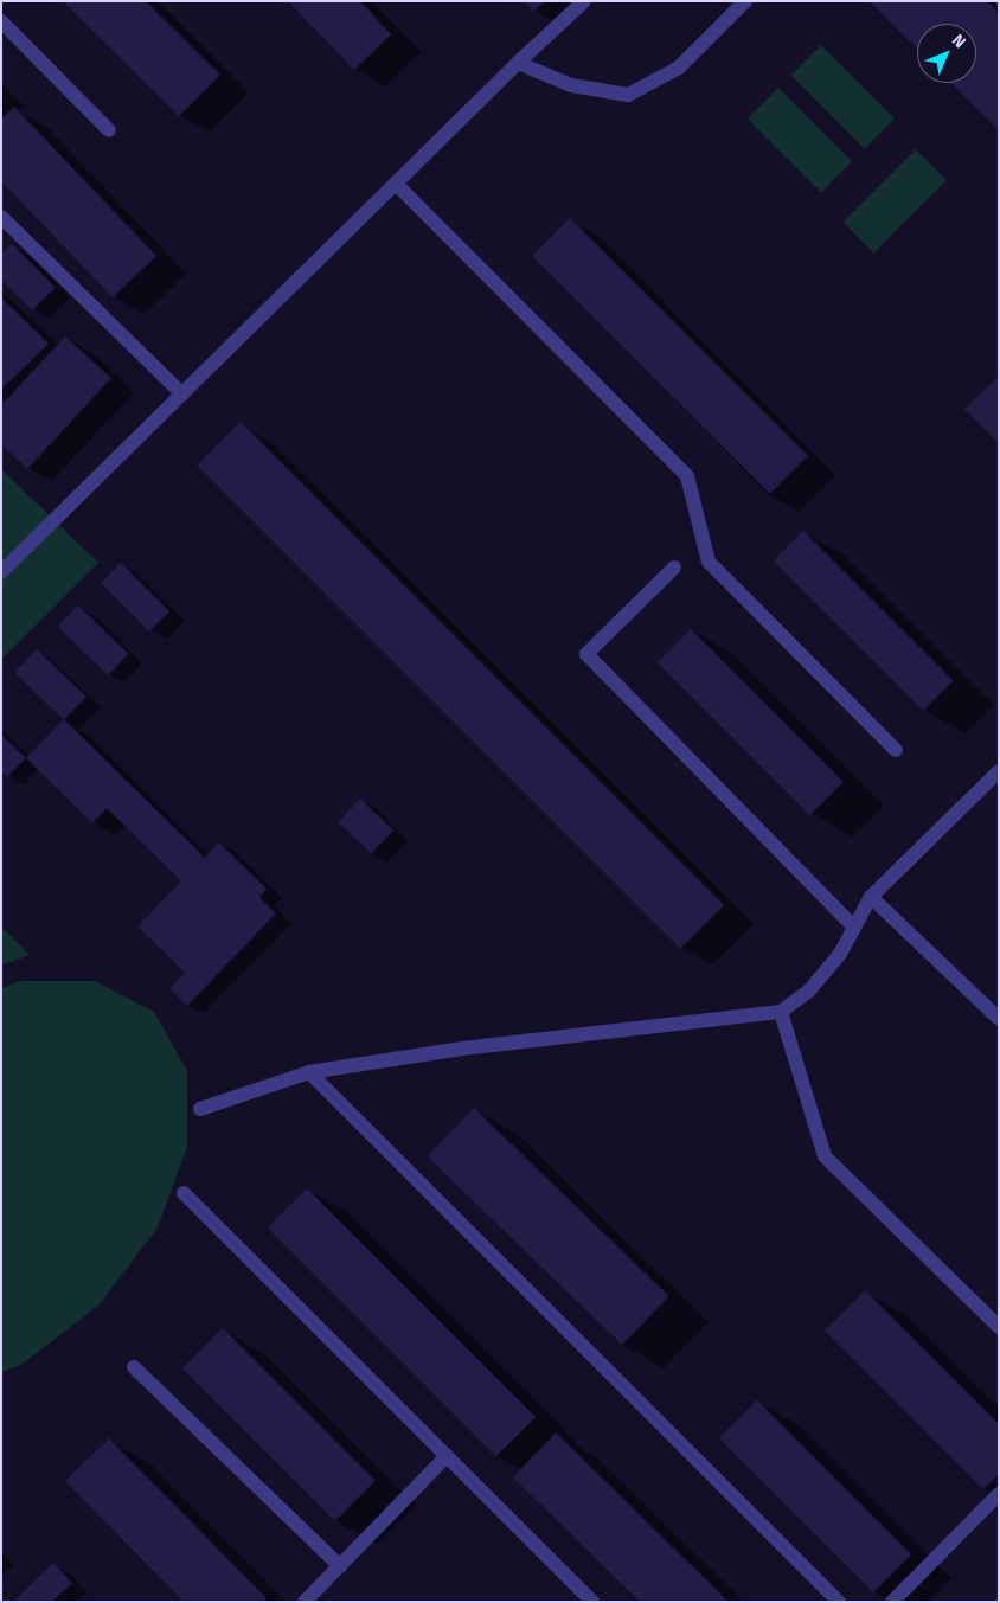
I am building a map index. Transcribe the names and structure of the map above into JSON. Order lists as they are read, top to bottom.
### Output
{
  "north": "top right"
}
